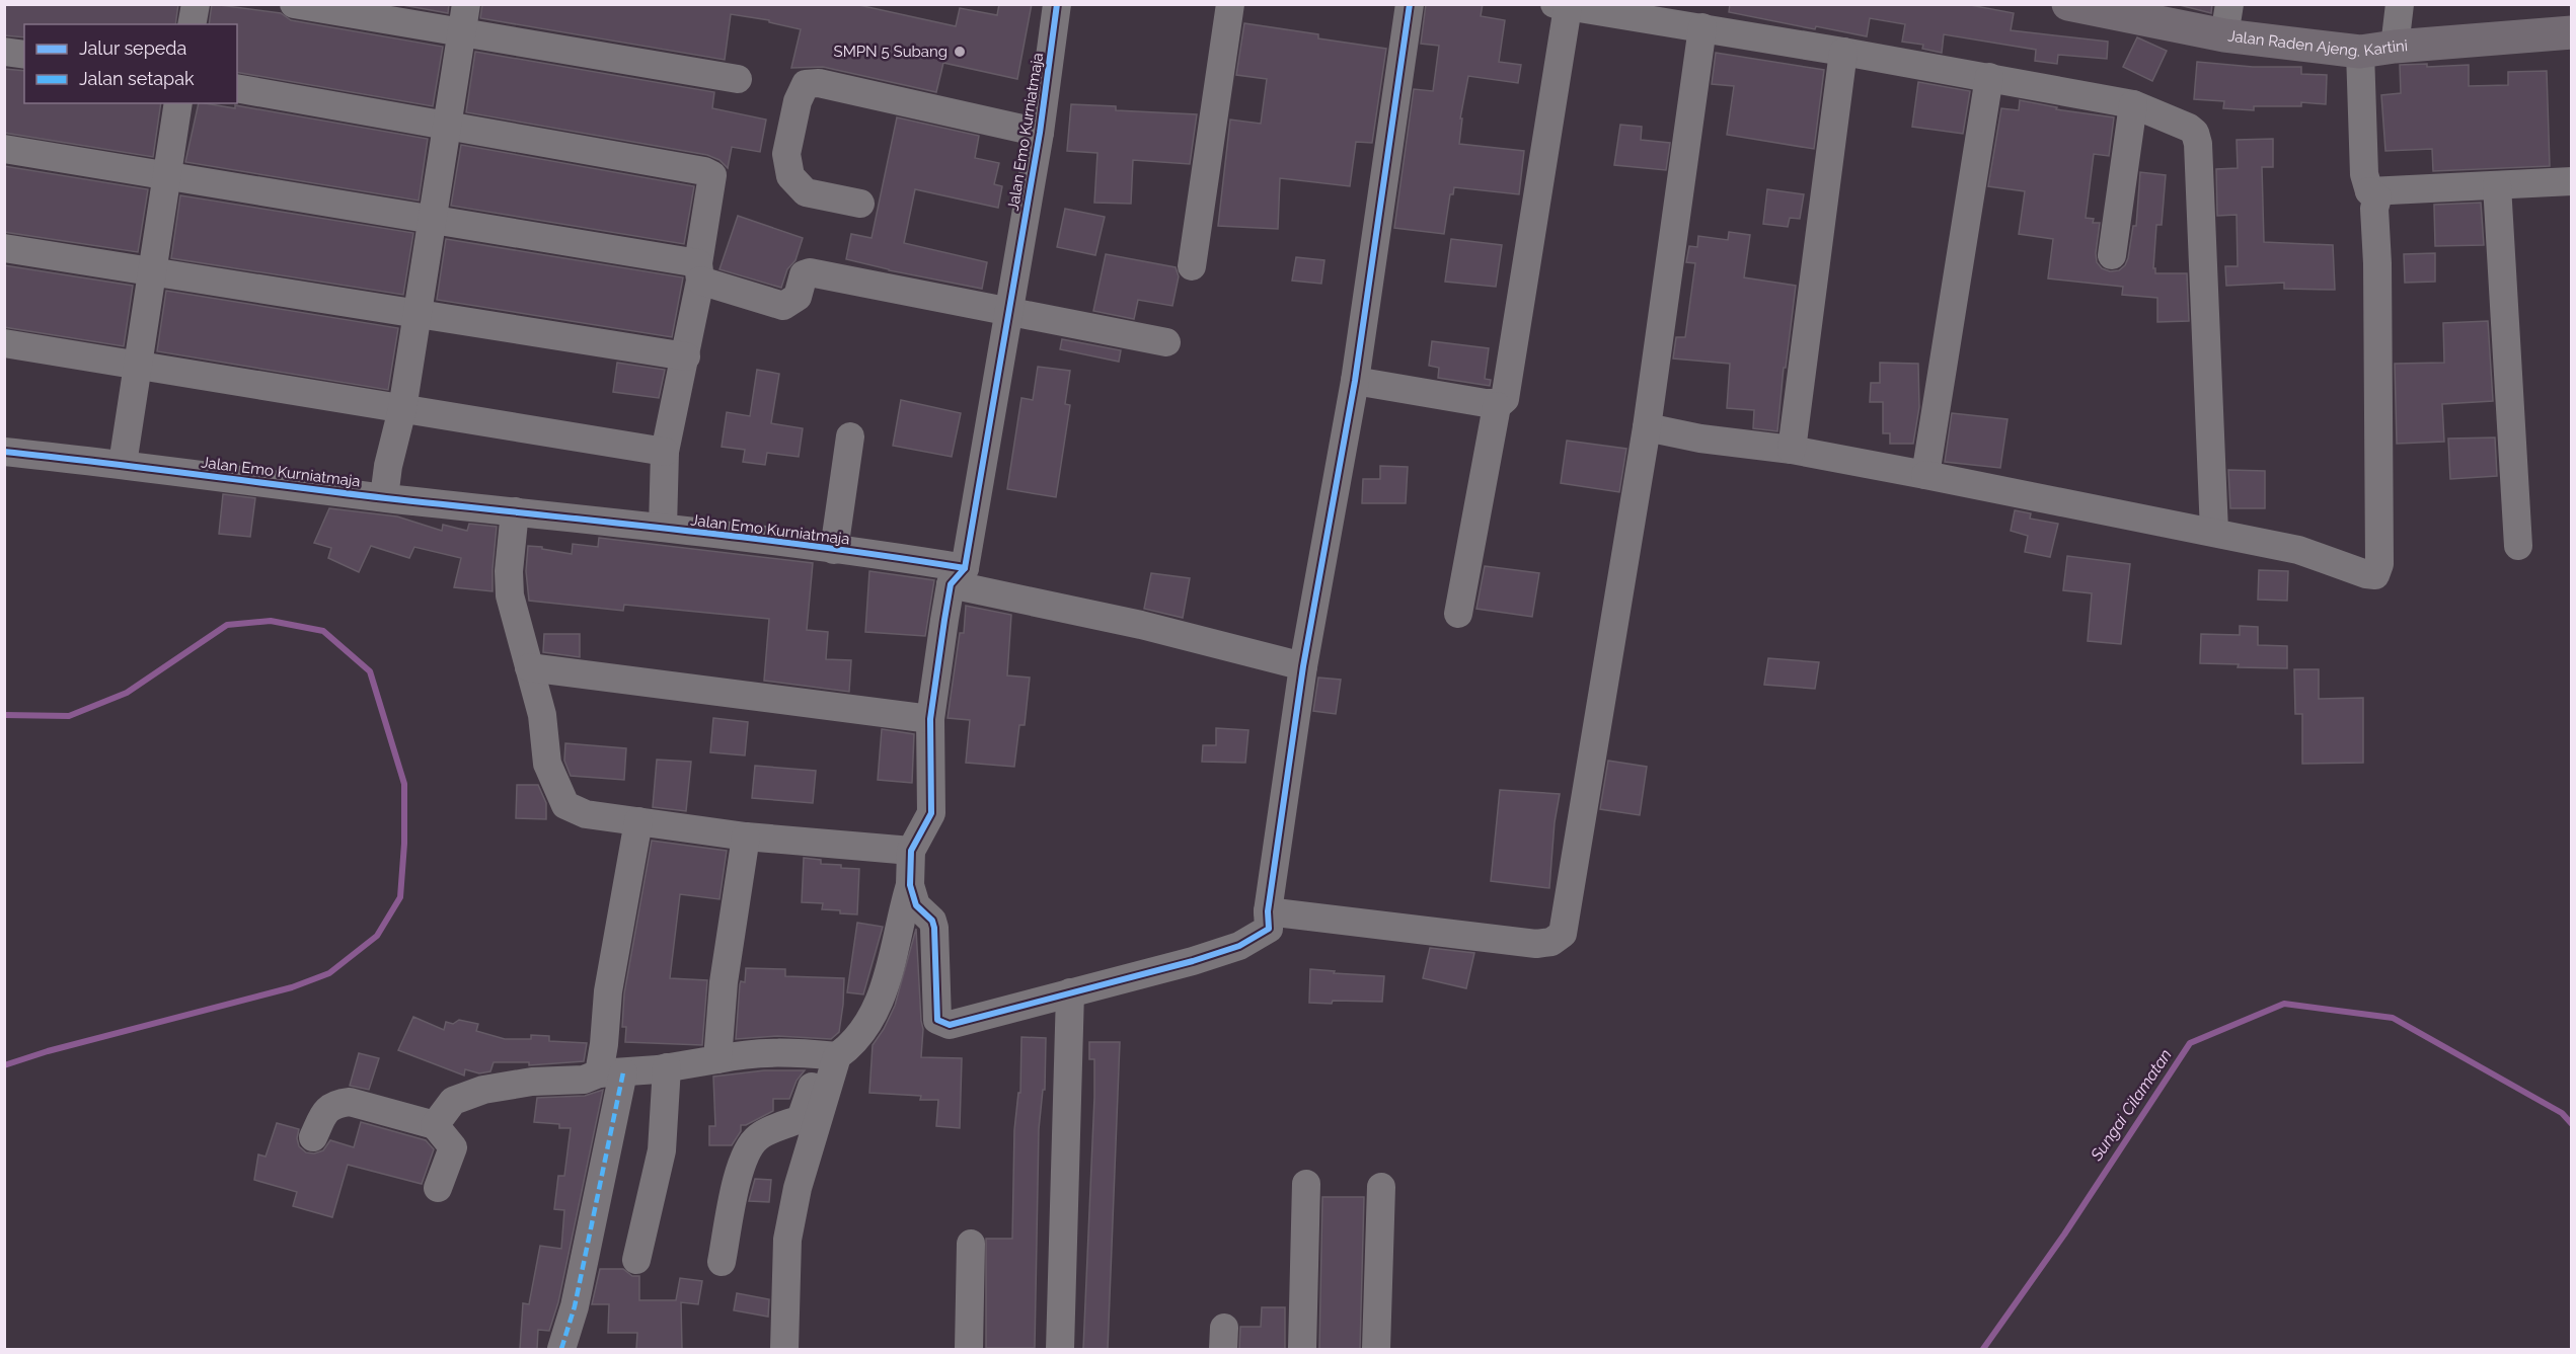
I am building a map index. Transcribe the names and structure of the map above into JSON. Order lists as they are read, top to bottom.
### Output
{
  "streets": {
    "main road": ["Jalan Raden Ajeng. Kartini"],
    "street": ["Jalan Emo Kurniatmaja"]
  },
  "water": ["Sungai Cilamatan"],
  "places": ["SMPN 5 Subang"],
  "legend": ["Jalur sepeda", "Jalan setapak"]
}
